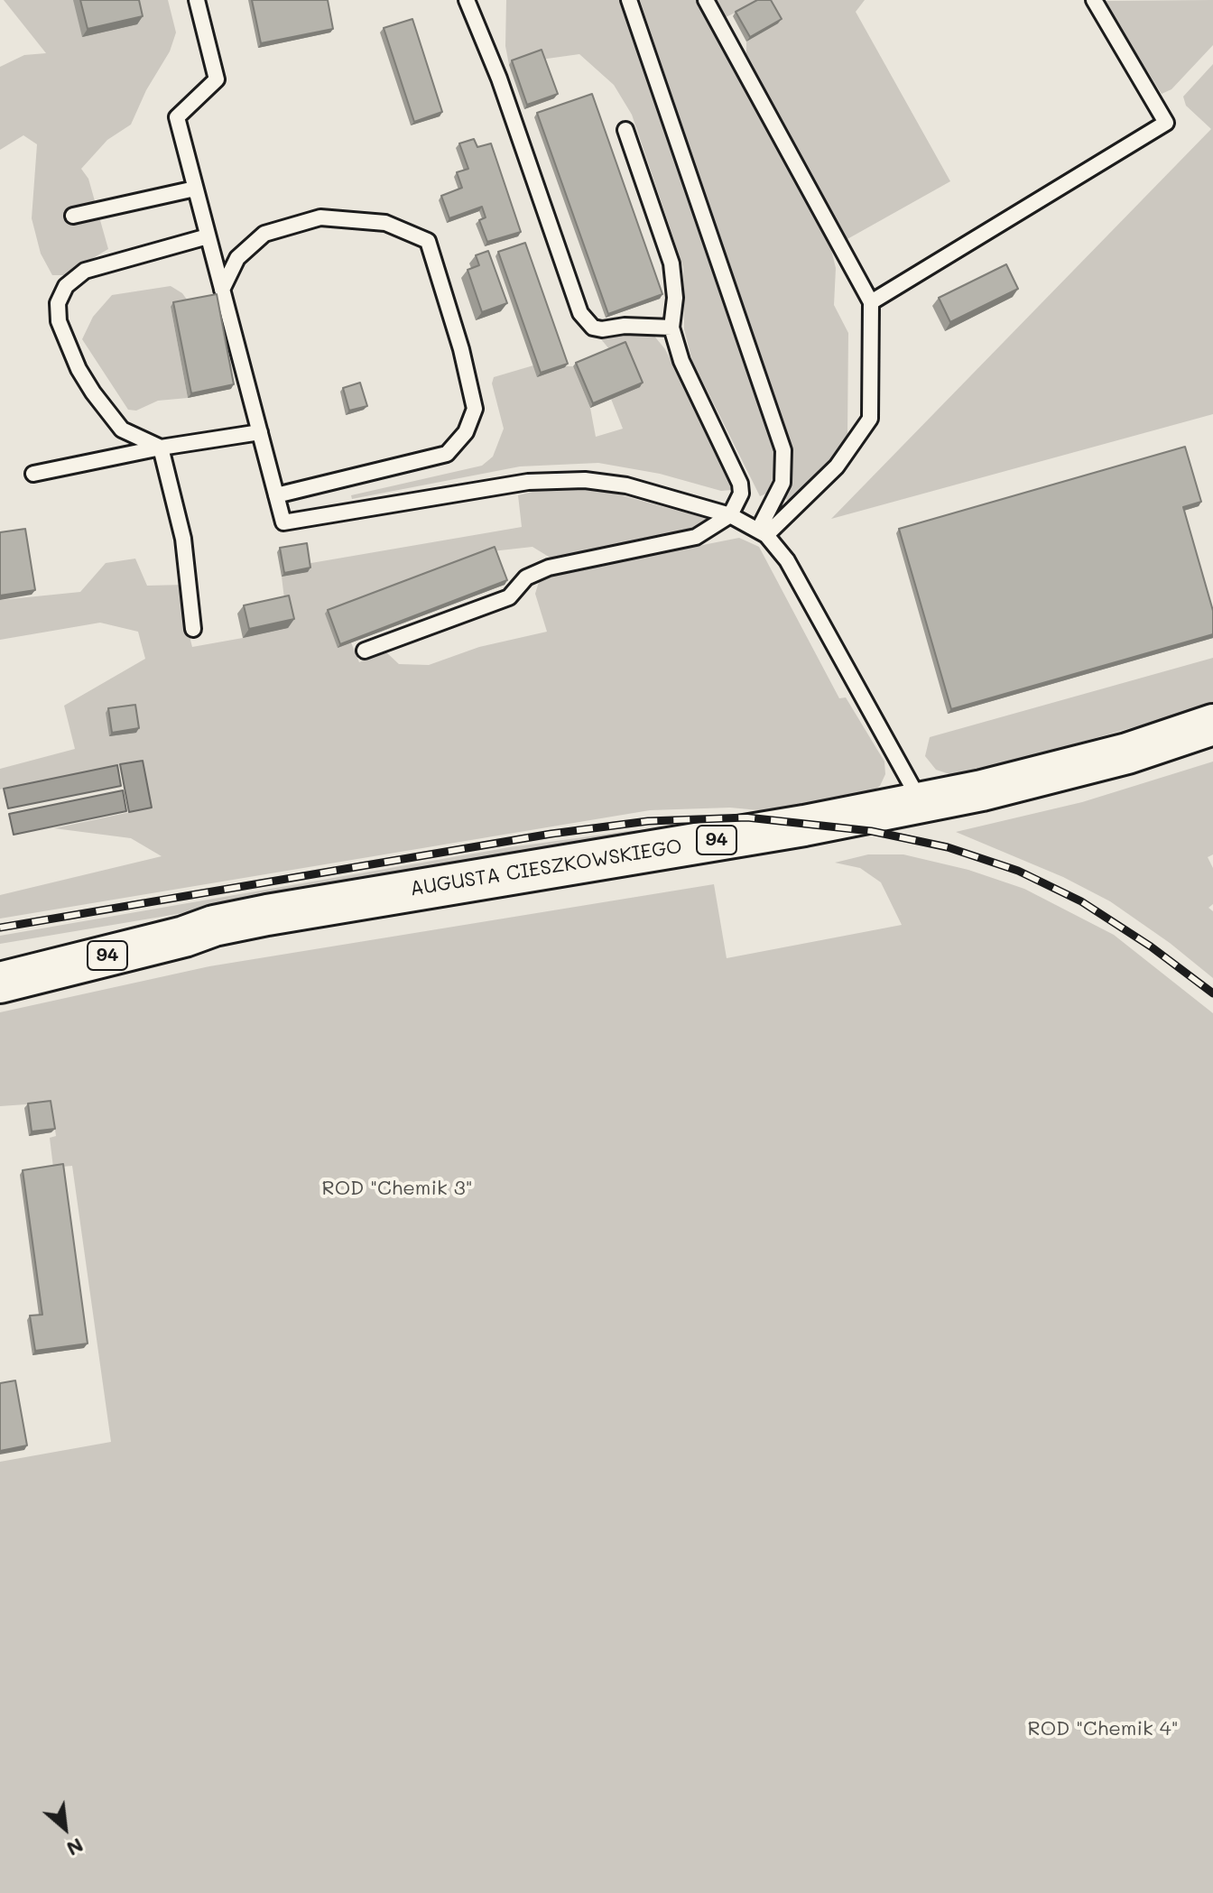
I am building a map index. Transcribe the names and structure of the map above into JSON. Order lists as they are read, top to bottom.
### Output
{
  "streets": {
    "main road": ["94", "AUGUSTA CIESZKOWSKIEGO"]
  },
  "parks": ["ROD \"Chemik 3\"", "ROD \"Chemik 4\""],
  "north": "bottom right"
}
